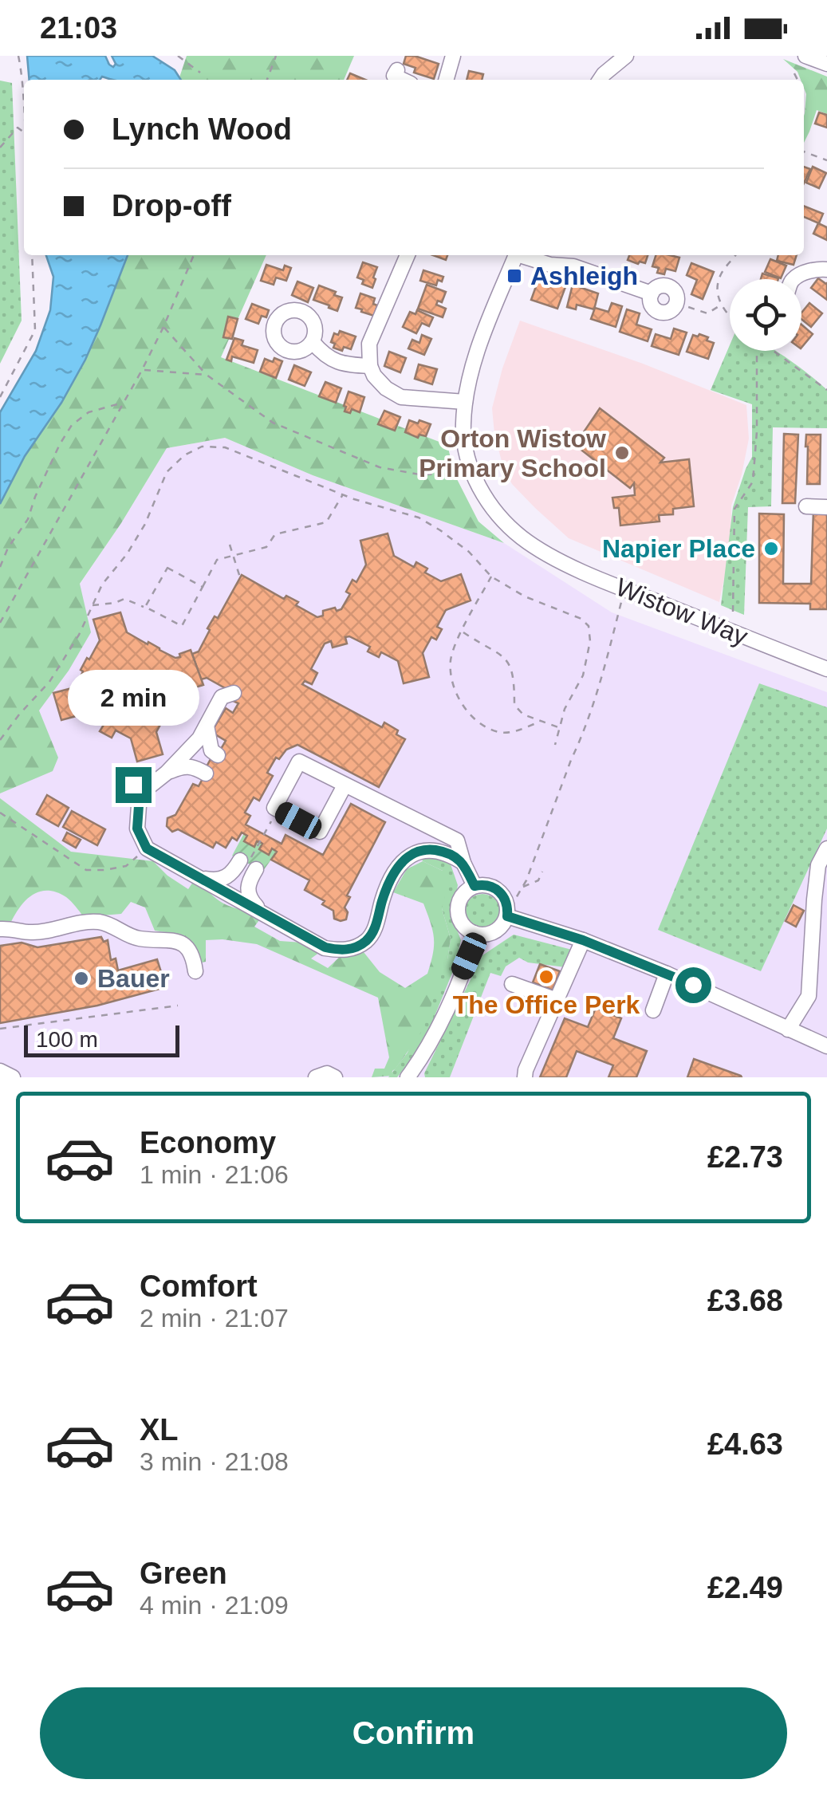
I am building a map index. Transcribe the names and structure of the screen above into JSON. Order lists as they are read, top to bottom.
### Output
{
  "streets": {
    "street": ["Wistow Way"]
  },
  "places": {
    "transit": ["Ashleigh"],
    "other": [
      "Orton Wistow Primary School",
      "Napier Place",
      "The Office Perk",
      "Bauer"
    ]
  },
  "scale_bar": "100 m",
  "page": {
    "status": "21:03",
    "banner": ["Lynch Wood", "Drop-off"],
    "bubble": "2 min",
    "scale": "100 m",
    "list": [
      {
        "name": "Economy",
        "note": "1 min · 21:06",
        "value": "£2.73"
      },
      {
        "name": "Comfort",
        "note": "2 min · 21:07",
        "value": "£3.68"
      },
      {
        "name": "XL",
        "note": "3 min · 21:08",
        "value": "£4.63"
      },
      {
        "name": "Green",
        "note": "4 min · 21:09",
        "value": "£2.49"
      }
    ],
    "buttons": "Confirm"
  }
}
